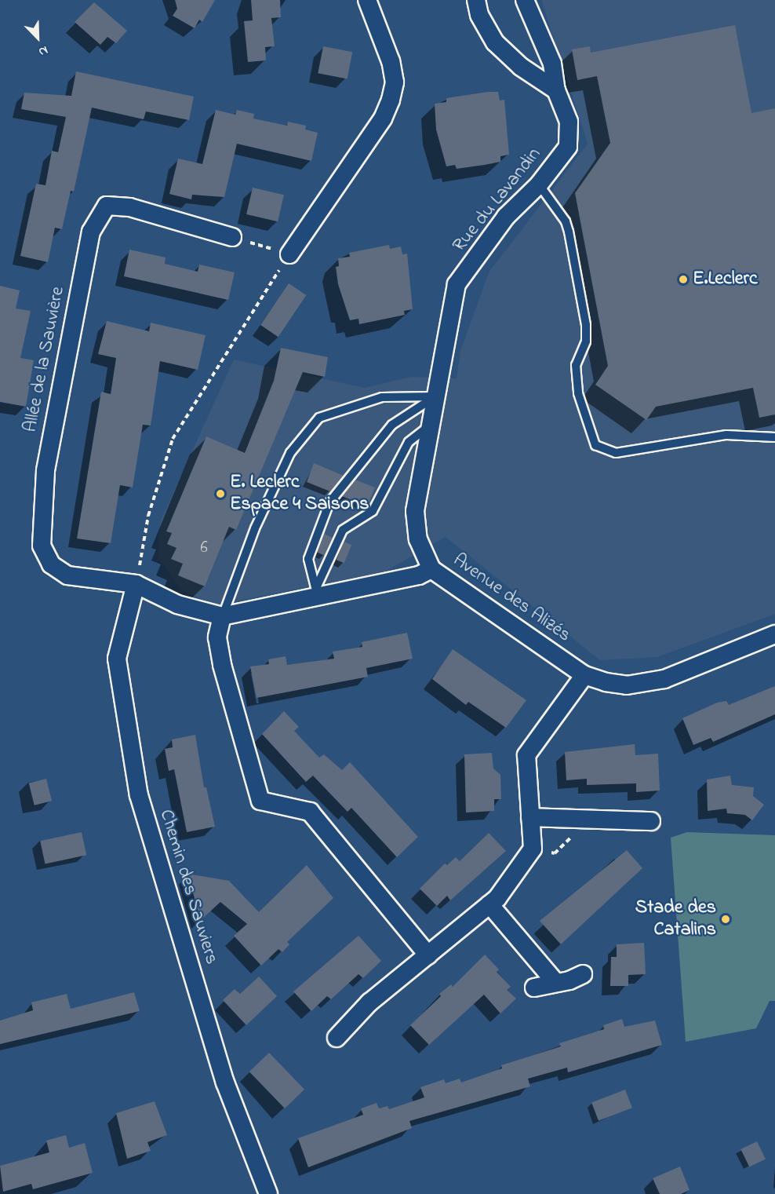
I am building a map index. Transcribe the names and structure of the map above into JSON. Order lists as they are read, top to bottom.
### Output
{
  "streets": {
    "street": [
      "Rue du Lavandin",
      "Allée de la Sauvière",
      "Avenue des Alizés",
      "Chemin des Sauviers"
    ]
  },
  "crossings": [
    ["Rue du Lavandin", "Avenue des Alizés"],
    ["Allée de la Sauvière", "Avenue des Alizés"],
    ["Allée de la Sauvière", "Chemin des Sauviers"],
    ["Avenue des Alizés", "Chemin des Sauviers"]
  ],
  "places": ["E.Leclerc", "E. Leclerc Espace 4 Saisons", "Stade des Catalins"],
  "house_numbers": ["6"],
  "north": "bottom right"
}
